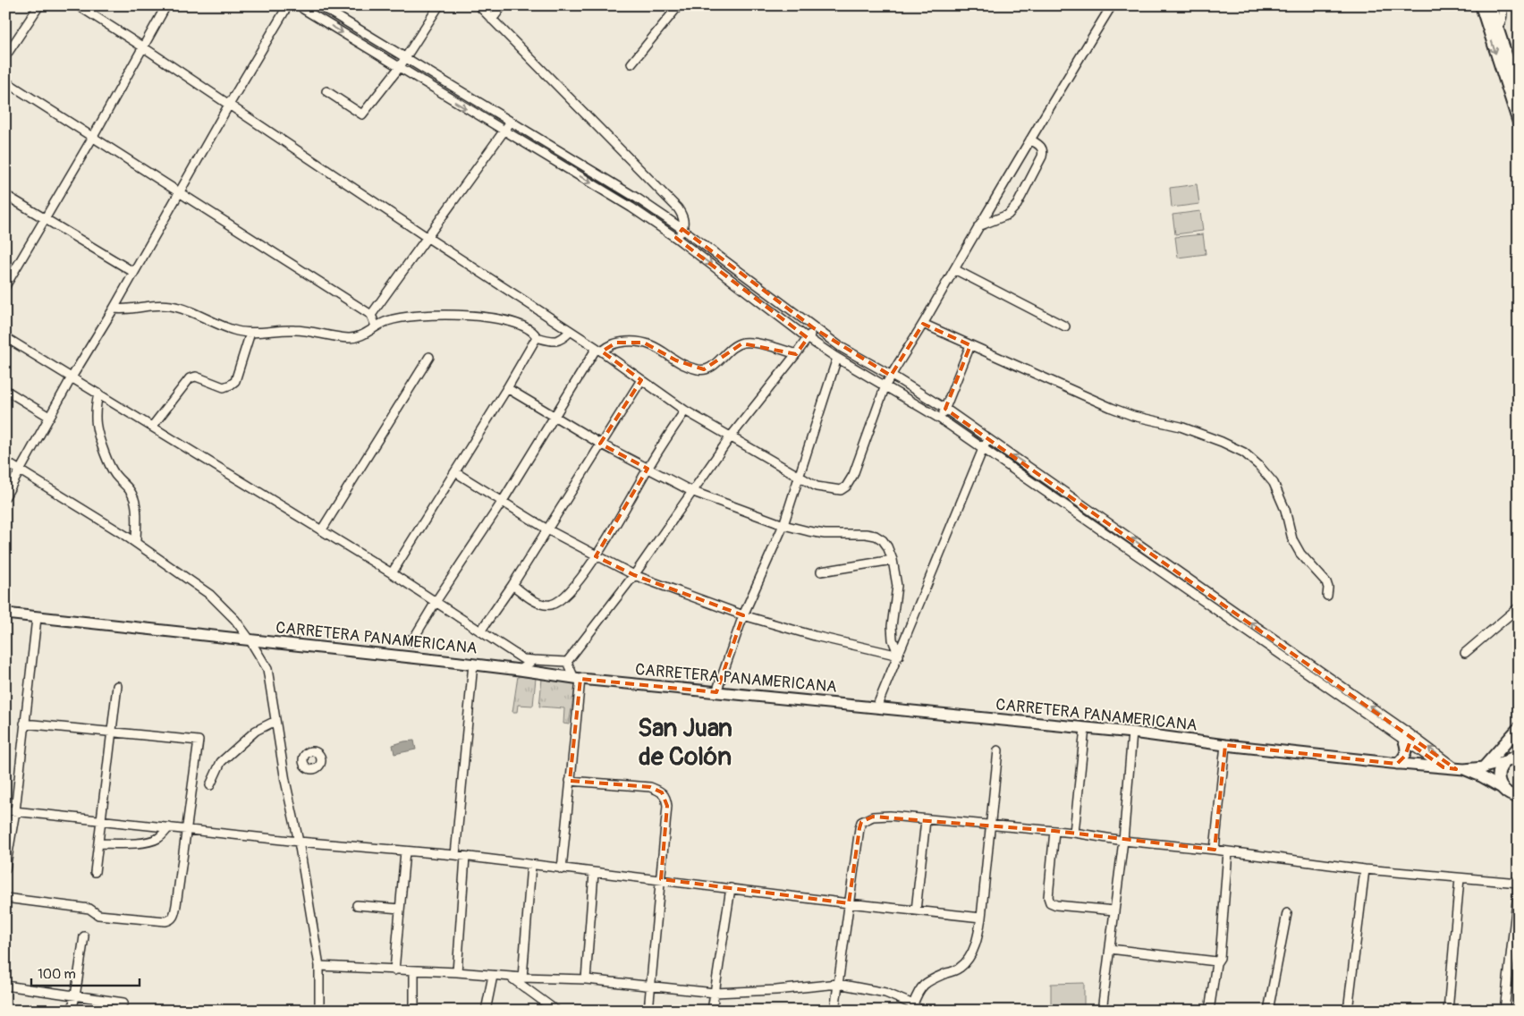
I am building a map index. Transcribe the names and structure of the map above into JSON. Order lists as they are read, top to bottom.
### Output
{
  "streets": {
    "main road": ["CARRETERA PANAMERICANA"]
  },
  "districts": ["San Juan de Colón"],
  "scale_bar": "100 m"
}
